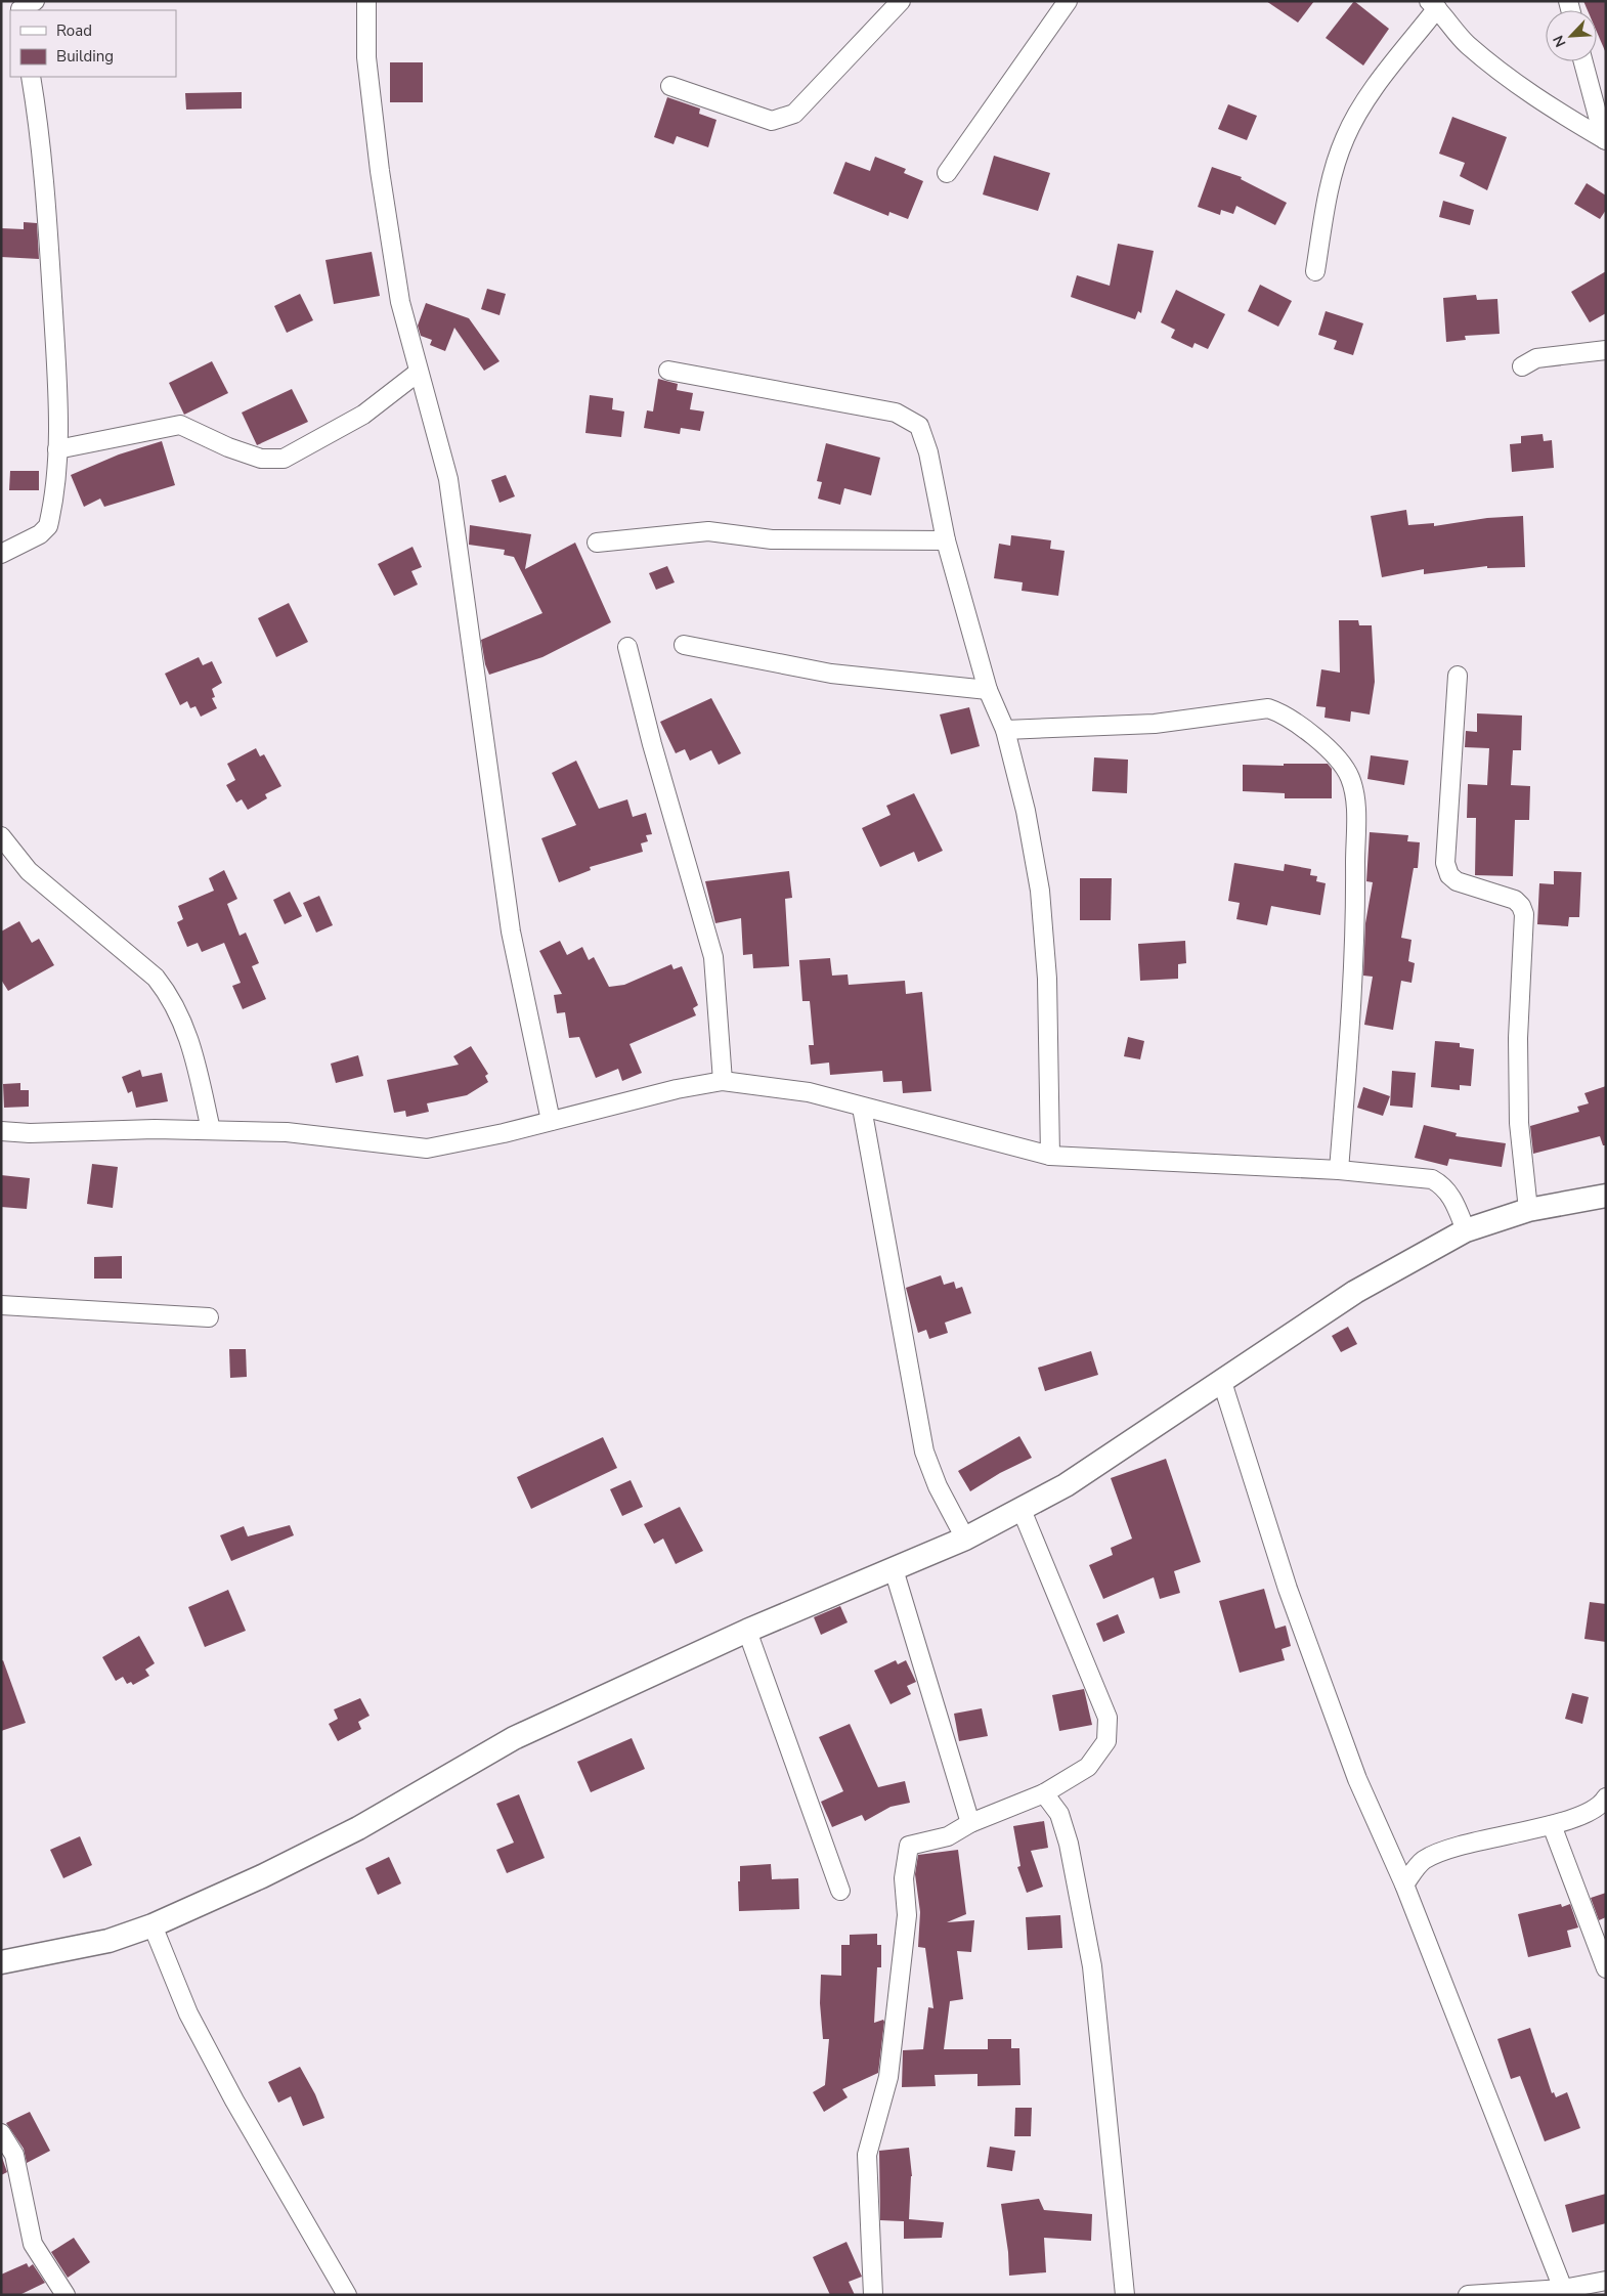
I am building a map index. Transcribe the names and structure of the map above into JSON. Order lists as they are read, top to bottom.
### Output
{
  "legend": ["Road", "Building"],
  "north": "bottom left"
}
